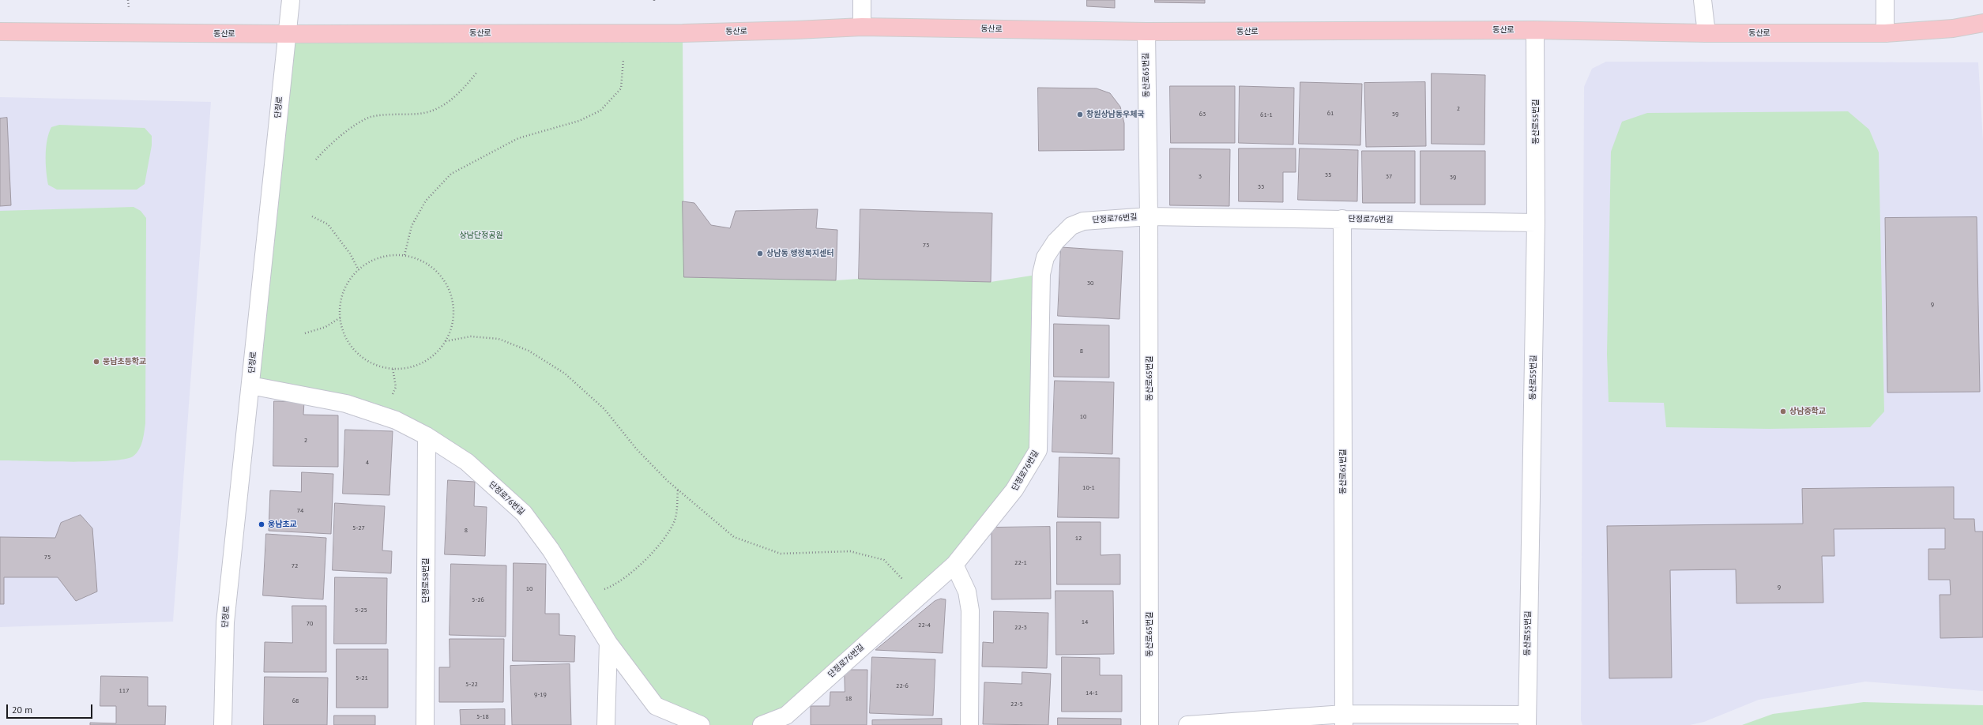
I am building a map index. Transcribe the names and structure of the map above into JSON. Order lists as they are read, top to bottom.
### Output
{
  "streets": {
    "main road": ["동산로"],
    "street": [
      "동산로65번길",
      "단정로",
      "동산로55번길",
      "단정로76번길",
      "동산로61번길",
      "단정로58번길"
    ]
  },
  "crossings": [
    ["동산로", "동산로65번길"],
    ["동산로", "단정로"],
    ["동산로", "동산로55번길"],
    ["동산로65번길", "단정로76번길"],
    ["단정로", "단정로76번길"],
    ["동산로55번길", "단정로76번길"],
    ["단정로76번길", "동산로61번길"],
    ["단정로76번길", "단정로58번길"]
  ],
  "parks": ["상남단정공원"],
  "places": [
    "창원상남동우체국",
    "상남동 행정복지센터",
    "웅남초등학교",
    "상남중학교",
    "웅남초교"
  ],
  "house_numbers": [
    "2",
    "61",
    "63",
    "59",
    "61-1",
    "35",
    "3",
    "37",
    "39",
    "33",
    "73",
    "30",
    "9",
    "8",
    "10",
    "2",
    "4",
    "10-1",
    "74",
    "5-27",
    "8",
    "12",
    "75",
    "22-1",
    "72",
    "9",
    "10",
    "5-26",
    "5-25",
    "14",
    "70",
    "22-4",
    "22-3",
    "5-21",
    "5-22",
    "22-6",
    "117",
    "14-1",
    "9-19",
    "18",
    "68",
    "22-5",
    "5-18"
  ],
  "scale_bar": "20 m"
}
